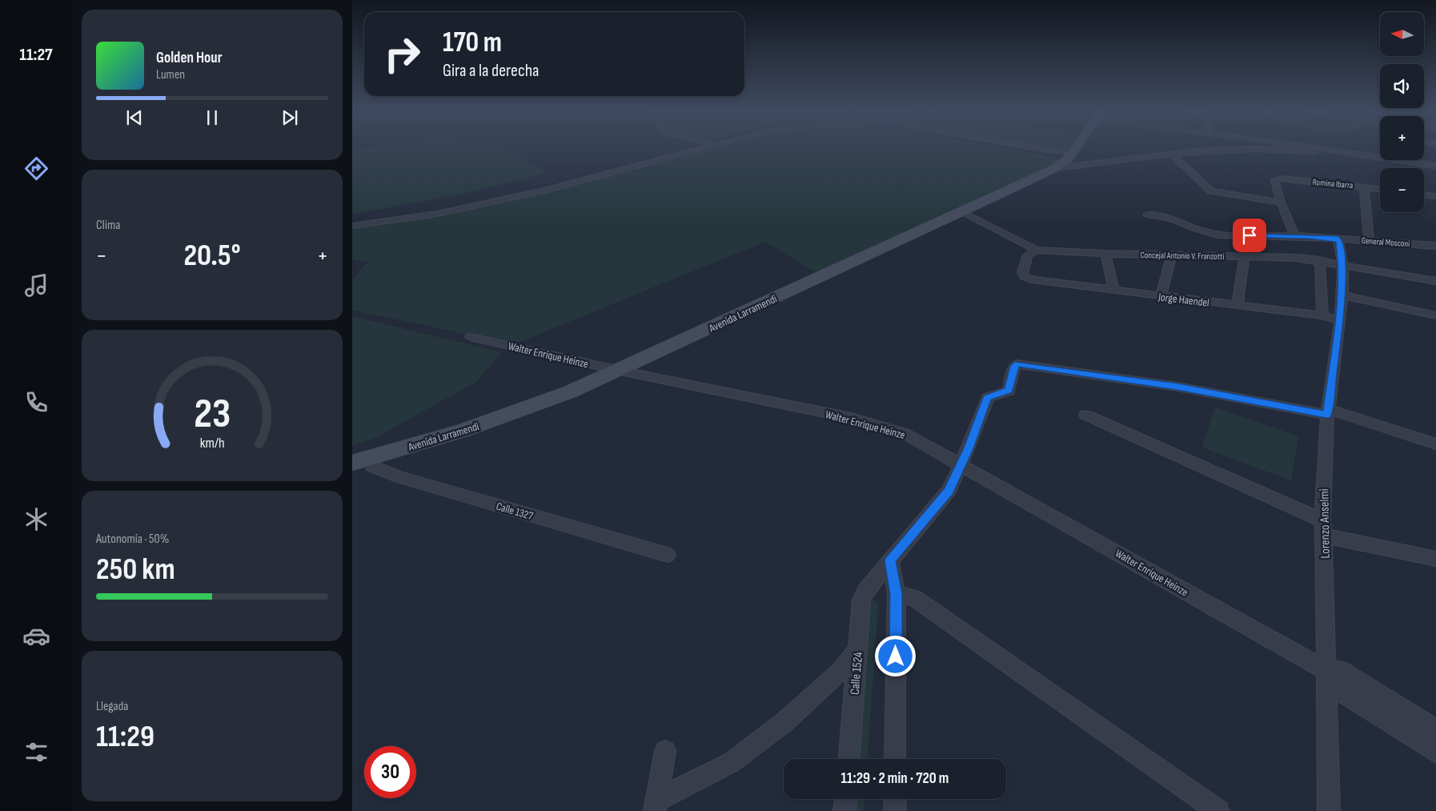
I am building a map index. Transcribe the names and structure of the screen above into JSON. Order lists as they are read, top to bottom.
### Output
{
  "streets": {
    "main road": ["Avenida Larramendi"],
    "street": [
      "Romina Ibarra",
      "General Mosconi",
      "Concejal Antonio V. Franzotti",
      "Jorge Haendel",
      "Walter Enrique Heinze",
      "Calle 1327",
      "Lorenzo Anselmi",
      "Calle 1524"
    ]
  },
  "crossings": [
    ["General Mosconi", "Lorenzo Anselmi"],
    ["Concejal Antonio V. Franzotti", "Lorenzo Anselmi"],
    ["Jorge Haendel", "Lorenzo Anselmi"],
    ["Avenida Larramendi", "Walter Enrique Heinze"],
    ["Avenida Larramendi", "Calle 1327"],
    ["Walter Enrique Heinze", "Lorenzo Anselmi"],
    ["Walter Enrique Heinze", "Calle 1524"],
    ["Lorenzo Anselmi", "Calle 1524"]
  ],
  "north": "left",
  "page": {
    "tabs": "11:27",
    "map_buttons": ["+", "−"],
    "turn": ["170 m", "Gira a la derecha"],
    "song": ["Golden Hour", "Lumen"],
    "tile": [
      "Clima",
      ["Autonomía · 50%", "250 km"],
      ["Llegada", "11:29"]
    ],
    "heat": ["−", "20.5°", "+"],
    "limit": "30",
    "trip": "11:29 · 2 min · 720 m",
    "gauge": ["23", "km/h"]
  }
}
